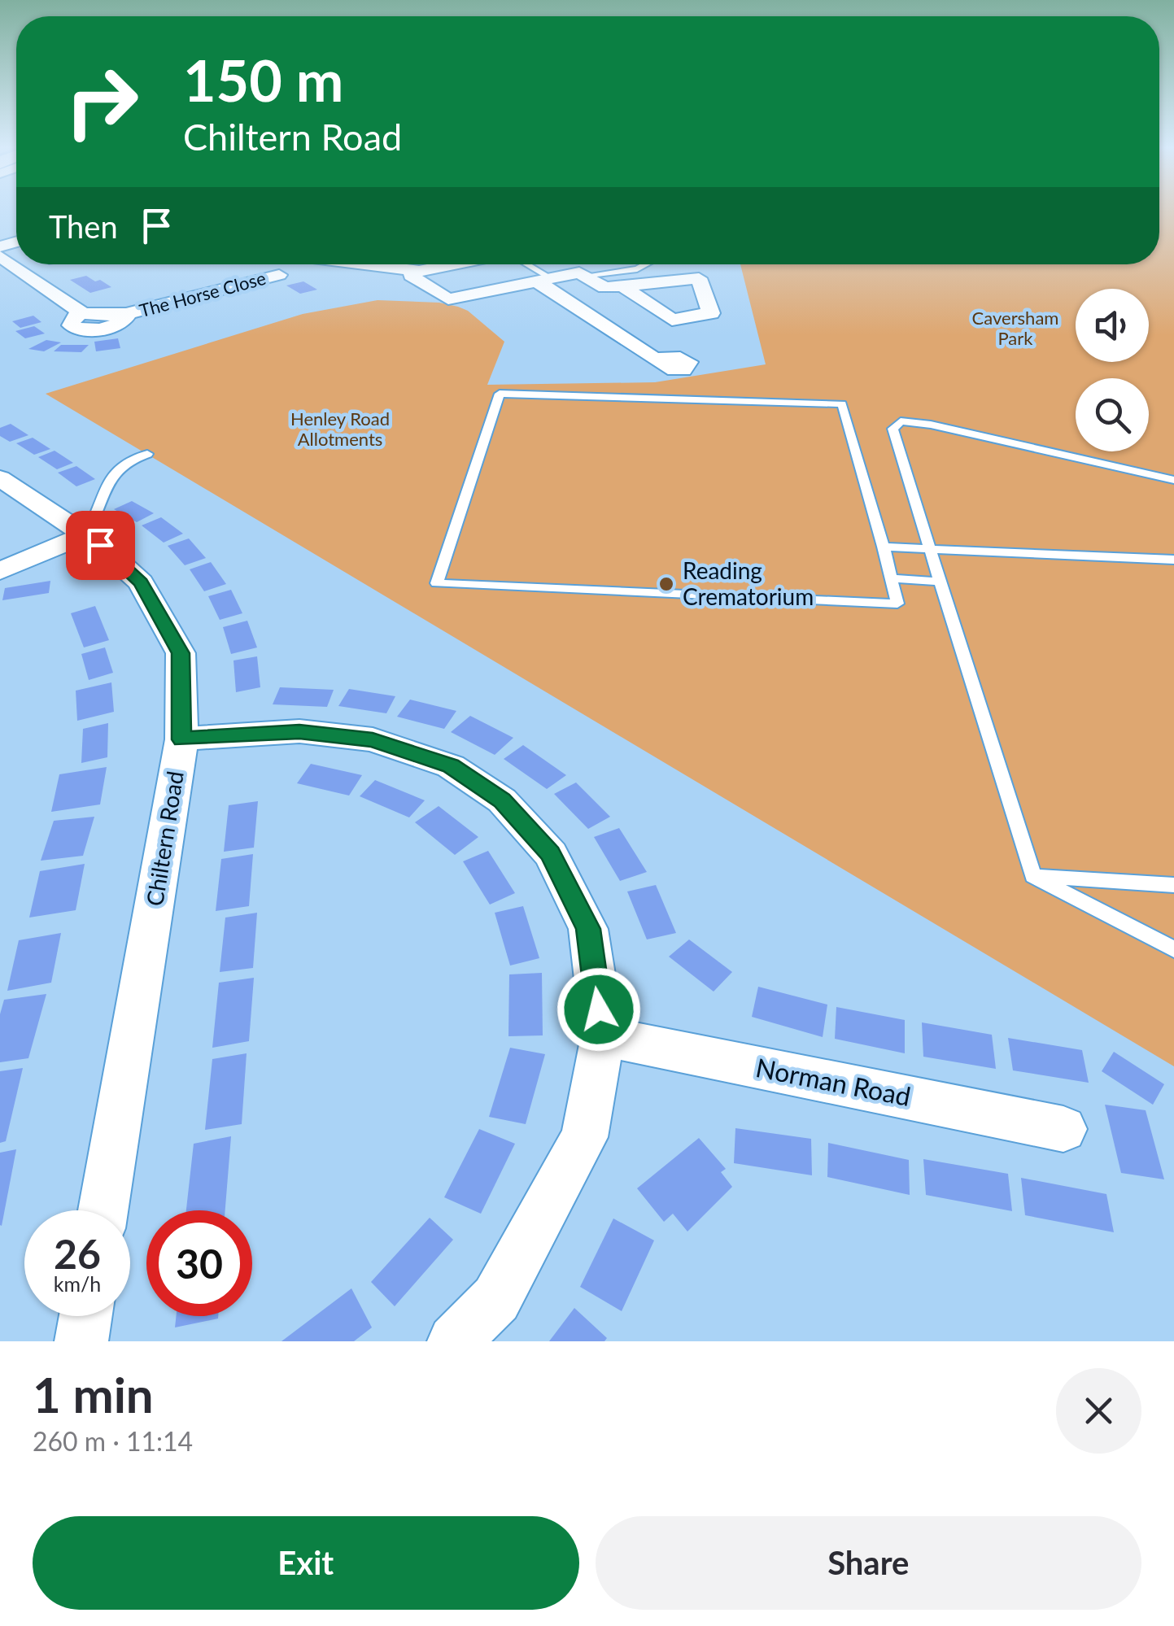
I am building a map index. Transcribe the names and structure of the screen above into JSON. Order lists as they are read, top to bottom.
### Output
{
  "streets": {
    "street": ["The Horse Close", "Chiltern Road", "Norman Road"]
  },
  "parks": ["Caversham Park", "Henley Road Allotments"],
  "places": ["Reading Crematorium"],
  "page": {
    "turn": ["150 m", "Chiltern Road"],
    "then": "Then",
    "speed": "26 km/h",
    "limit": "30",
    "heading": ["1 min", "260 m · 11:14"],
    "buttons": ["Exit", "Share"]
  }
}
